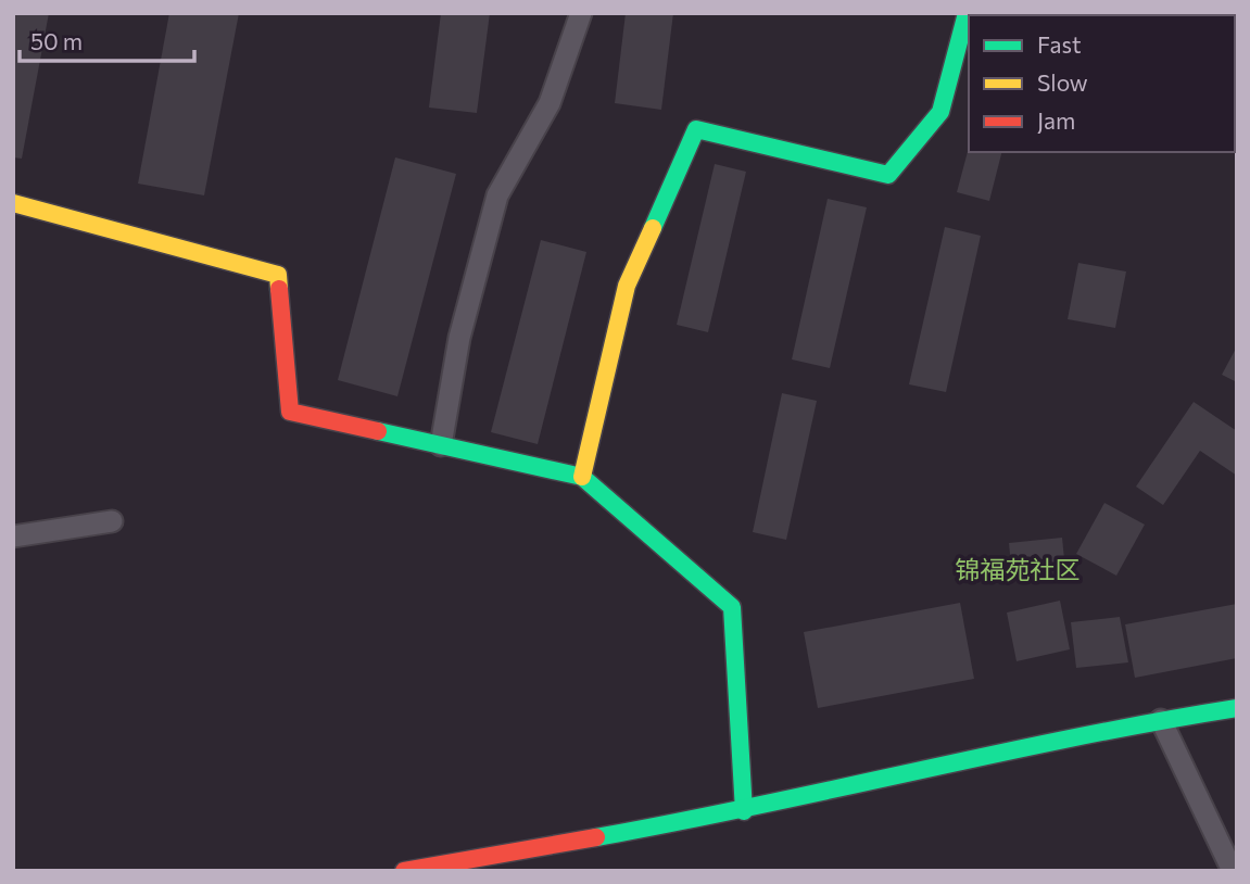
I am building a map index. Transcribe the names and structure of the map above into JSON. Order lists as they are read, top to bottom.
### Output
{
  "districts": ["锦福苑社区"],
  "legend": ["Fast", "Slow", "Jam"],
  "scale_bar": "50 m"
}
